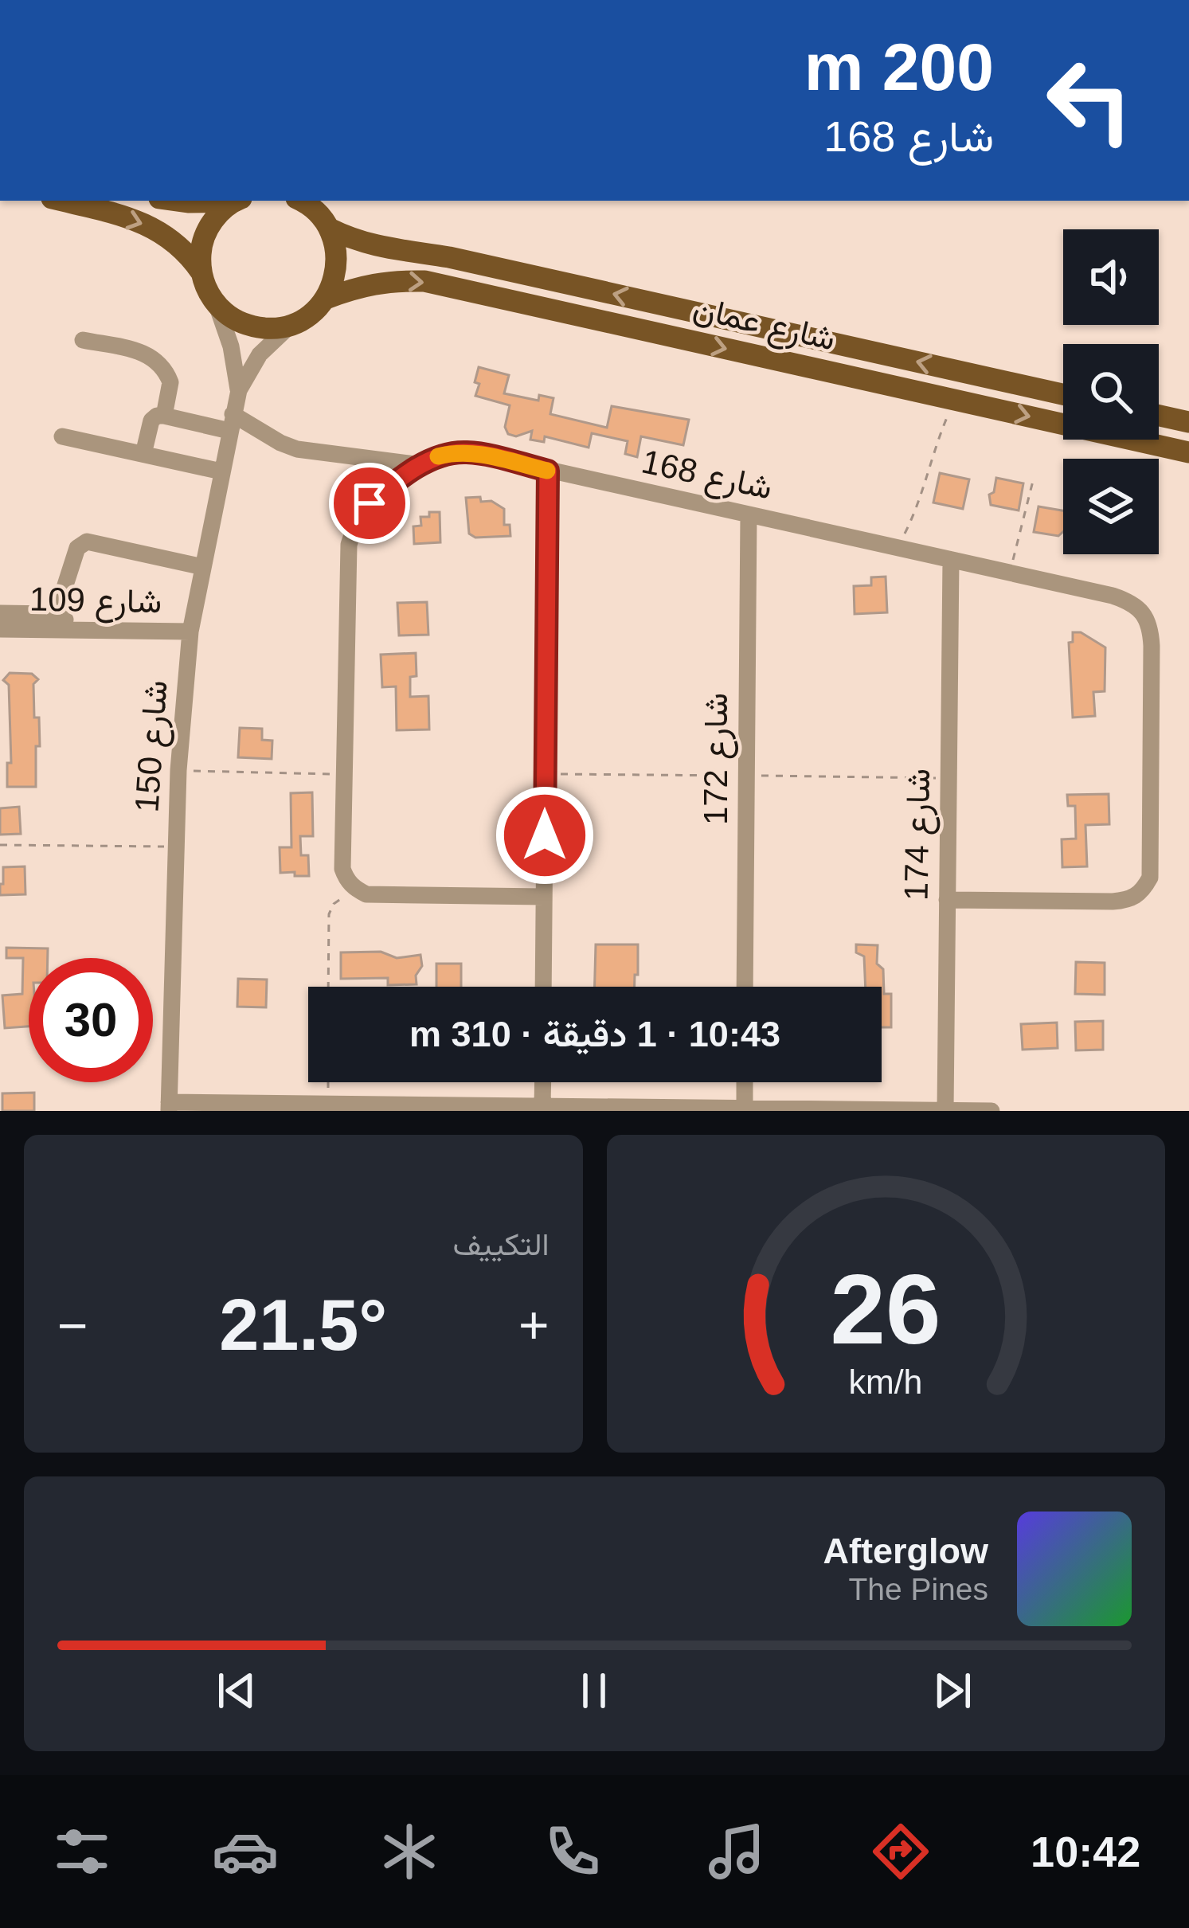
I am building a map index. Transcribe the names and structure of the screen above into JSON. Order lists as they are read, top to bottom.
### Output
{
  "streets": {
    "main road": ["شارع عمان"],
    "street": [
      "شارع 168",
      "شارع 109",
      "شارع 150",
      "شارع 172",
      "شارع 174"
    ]
  },
  "crossings": [
    ["شارع عمان", "شارع 150"],
    ["شارع 168", "شارع 172"],
    ["شارع 168", "شارع 174"],
    ["شارع 109", "شارع 150"]
  ],
  "page": {
    "turn": ["200 m", "شارع 168"],
    "limit": "30",
    "trip": "10:43 · 1 دقيقة · 310 m",
    "tile": "التكييف",
    "heat": ["−", "21.5°", "+"],
    "song": ["Afterglow", "The Pines"],
    "tabs": "10:42",
    "gauge": ["26", "km/h"]
  }
}
